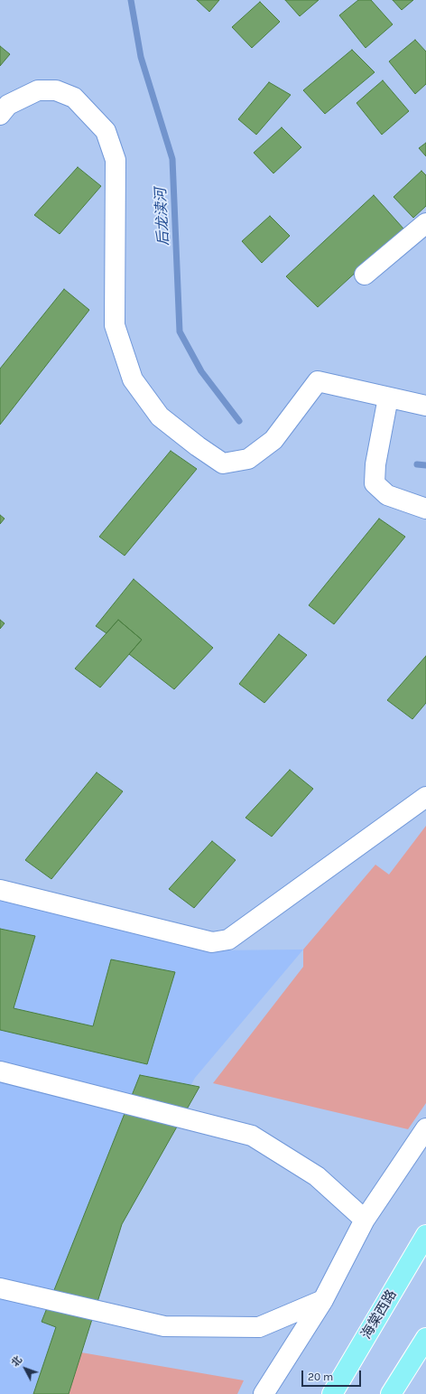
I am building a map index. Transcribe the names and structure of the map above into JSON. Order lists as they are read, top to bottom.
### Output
{
  "streets": {
    "main road": ["海棠西路"]
  },
  "water": ["后龙渎河"],
  "scale_bar": "20 m",
  "north": "top left"
}
